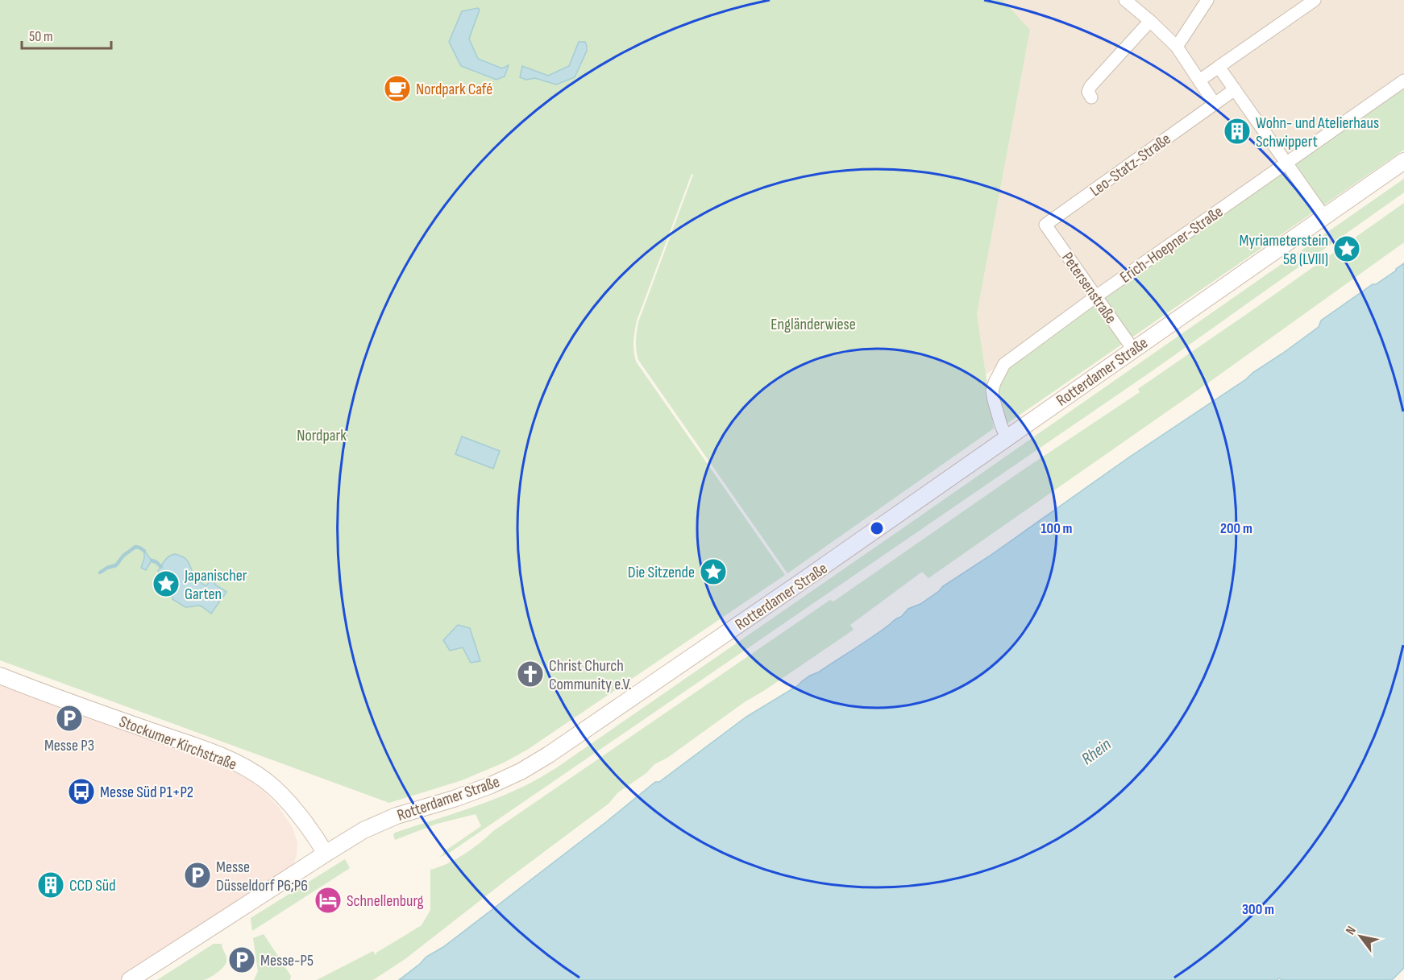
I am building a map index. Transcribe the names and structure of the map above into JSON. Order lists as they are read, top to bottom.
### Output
{
  "streets": {
    "street": [
      "Leo-Statz-Straße",
      "Erich-Hoepner-Straße",
      "Petersenstraße",
      "Rotterdamer Straße",
      "Stockumer Kirchstraße"
    ]
  },
  "crossings": [
    ["Leo-Statz-Straße", "Petersenstraße"],
    ["Erich-Hoepner-Straße", "Petersenstraße"],
    ["Erich-Hoepner-Straße", "Rotterdamer Straße"],
    ["Petersenstraße", "Rotterdamer Straße"],
    ["Rotterdamer Straße", "Stockumer Kirchstraße"]
  ],
  "water": ["Rhein"],
  "parks": ["Engländerwiese", "Nordpark"],
  "places": {
    "cafe": ["Nordpark Café"],
    "building": ["Wohn- und Atelierhaus Schwippert", "CCD Süd"],
    "place": ["Myriameterstein 58 (LVIII)", "Die Sitzende", "Japanischer Garten"],
    "church": ["Christ Church Community e.V."],
    "parking": ["Messe P3", "Messe Düsseldorf P6;P6", "Messe-P5"],
    "bus stop": ["Messe Süd P1+P2"],
    "hotel": ["Schnellenburg"]
  },
  "scale_bar": "50 m",
  "north": "top left",
  "rings": ["100 m", "200 m", "300 m"]
}
